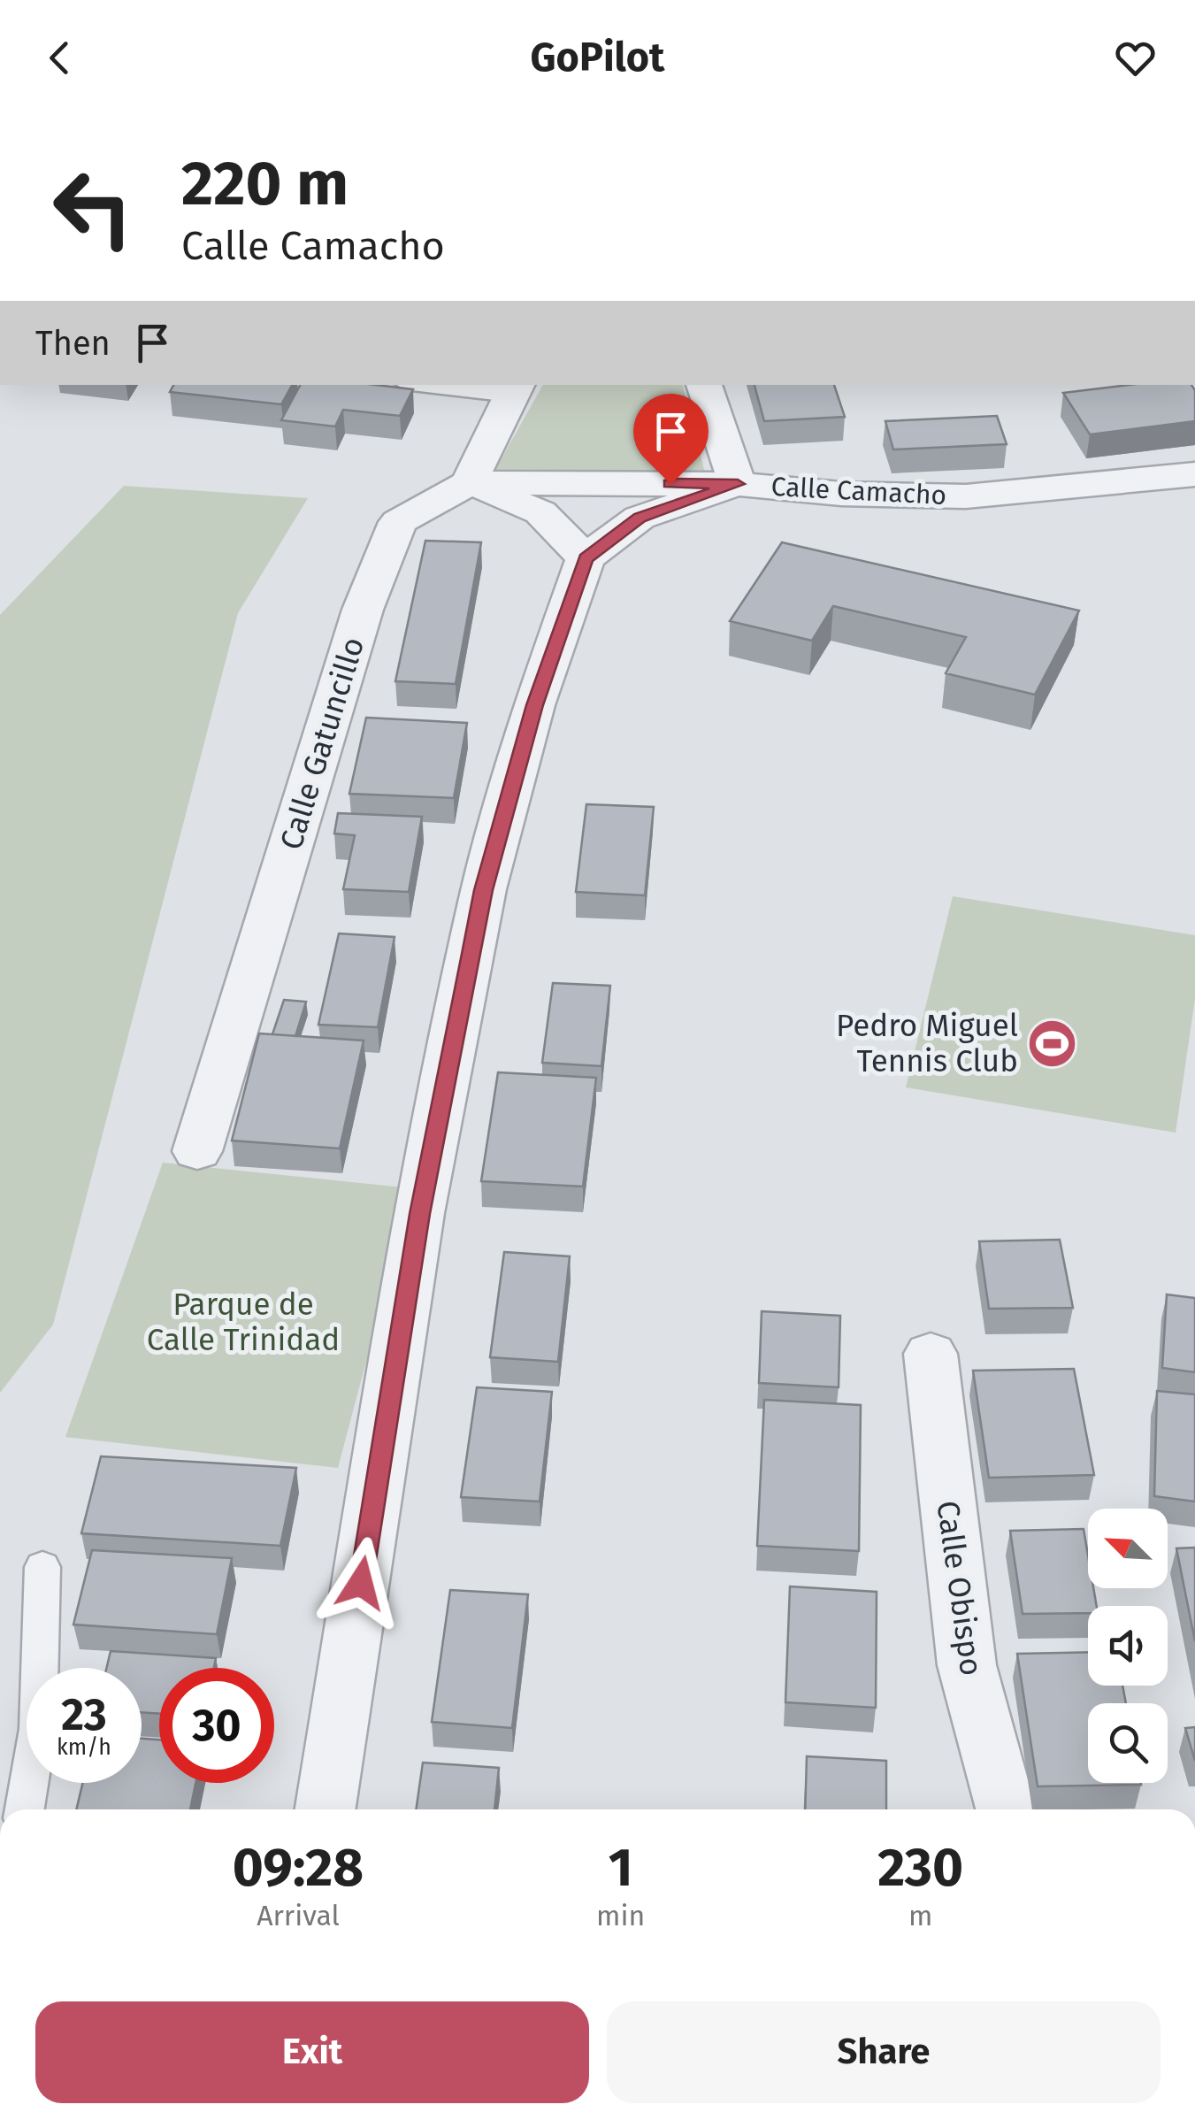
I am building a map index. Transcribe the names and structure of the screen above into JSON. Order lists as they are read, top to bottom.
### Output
{
  "streets": {
    "street": ["Calle Camacho", "Calle Gatuncillo", "Calle Obispo"]
  },
  "crossings": [
    ["Calle Camacho", "Calle Gatuncillo"]
  ],
  "parks": ["Parque de Calle Trinidad"],
  "places": {
    "sports": ["Pedro Miguel Tennis Club"]
  },
  "north": "top left",
  "page": {
    "header": "GoPilot",
    "turn": ["220 m", "Calle Camacho"],
    "then": "Then",
    "speed": "23 km/h",
    "limit": "30",
    "eta": [
      "09:28",
      "Arrival",
      "1",
      "min",
      "230",
      "m"
    ],
    "buttons": ["Exit", "Share"]
  }
}
